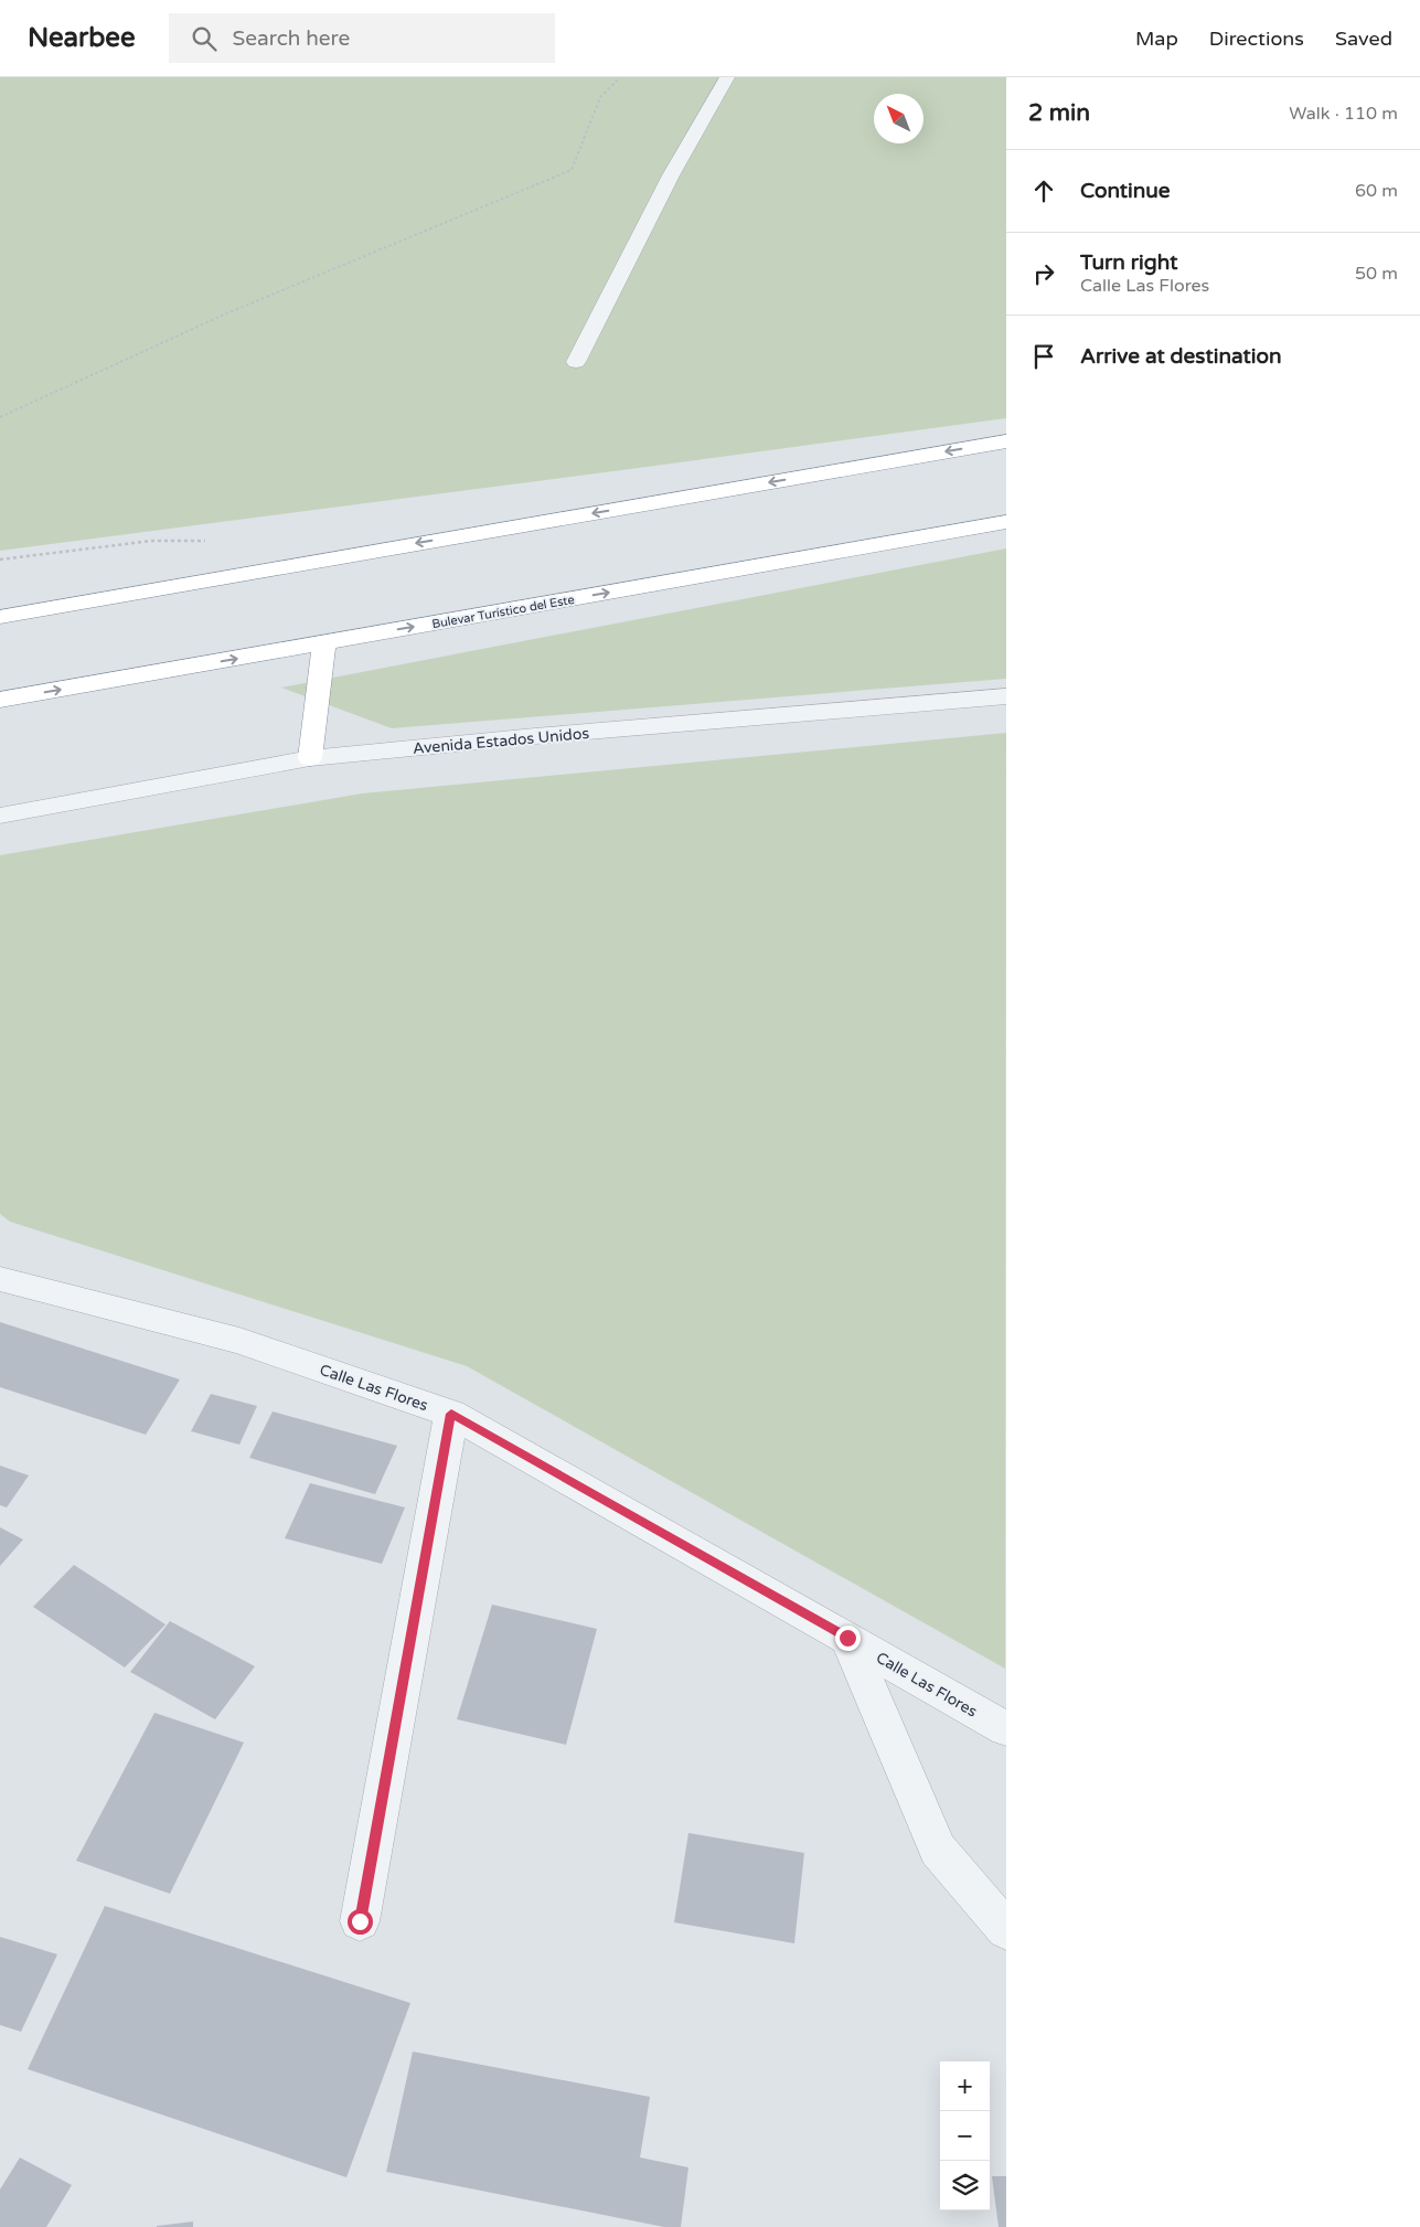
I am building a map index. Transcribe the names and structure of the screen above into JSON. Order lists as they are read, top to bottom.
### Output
{
  "streets": {
    "highway": ["Bulevar Turístico del Este"],
    "street": ["Avenida Estados Unidos", "Calle Las Flores"]
  },
  "north": "top left",
  "page": {
    "header": "Nearbee",
    "search": "Search here",
    "nav": ["Map", "Directions", "Saved"],
    "heading": ["2 min", "Walk · 110 m"],
    "list": [
      ["Continue", "60 m"],
      ["Turn right", "Calle Las Flores", "50 m"],
      "Arrive at destination"
    ],
    "map_buttons": ["+", "−"]
  }
}
